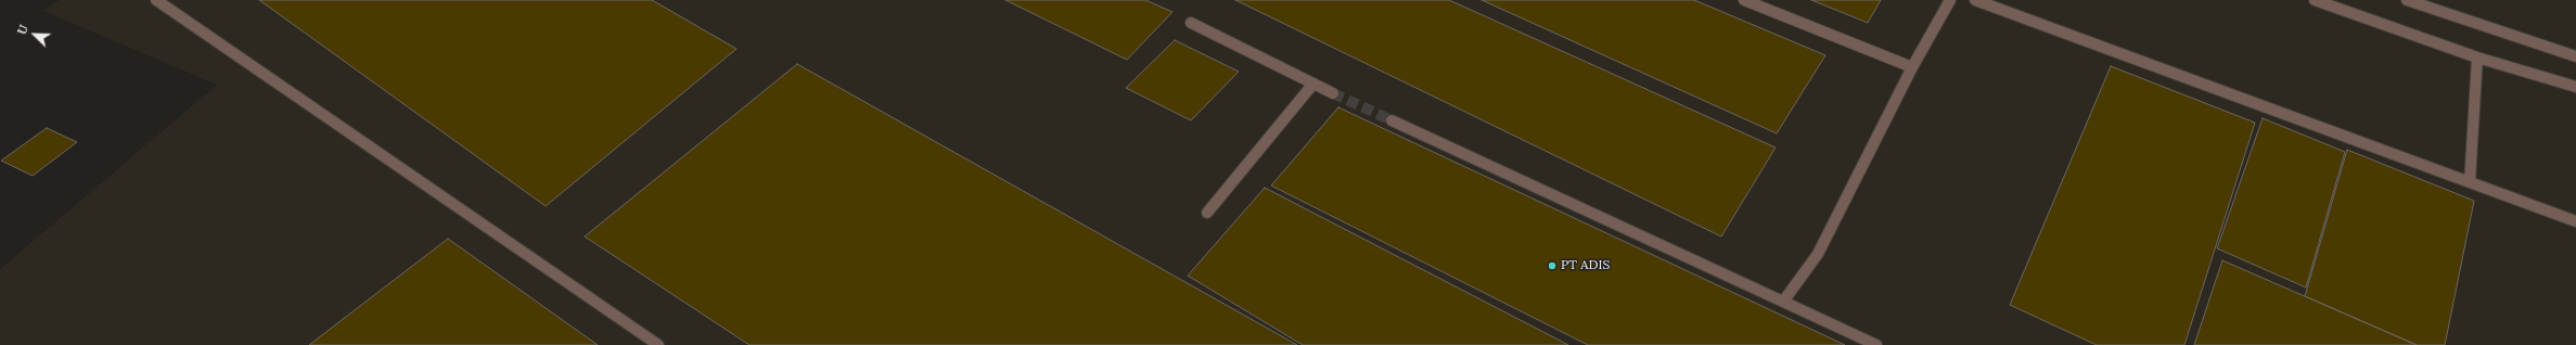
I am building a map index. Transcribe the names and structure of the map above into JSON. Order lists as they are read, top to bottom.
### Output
{
  "places": ["PT ADIS"],
  "north": "top left"
}
